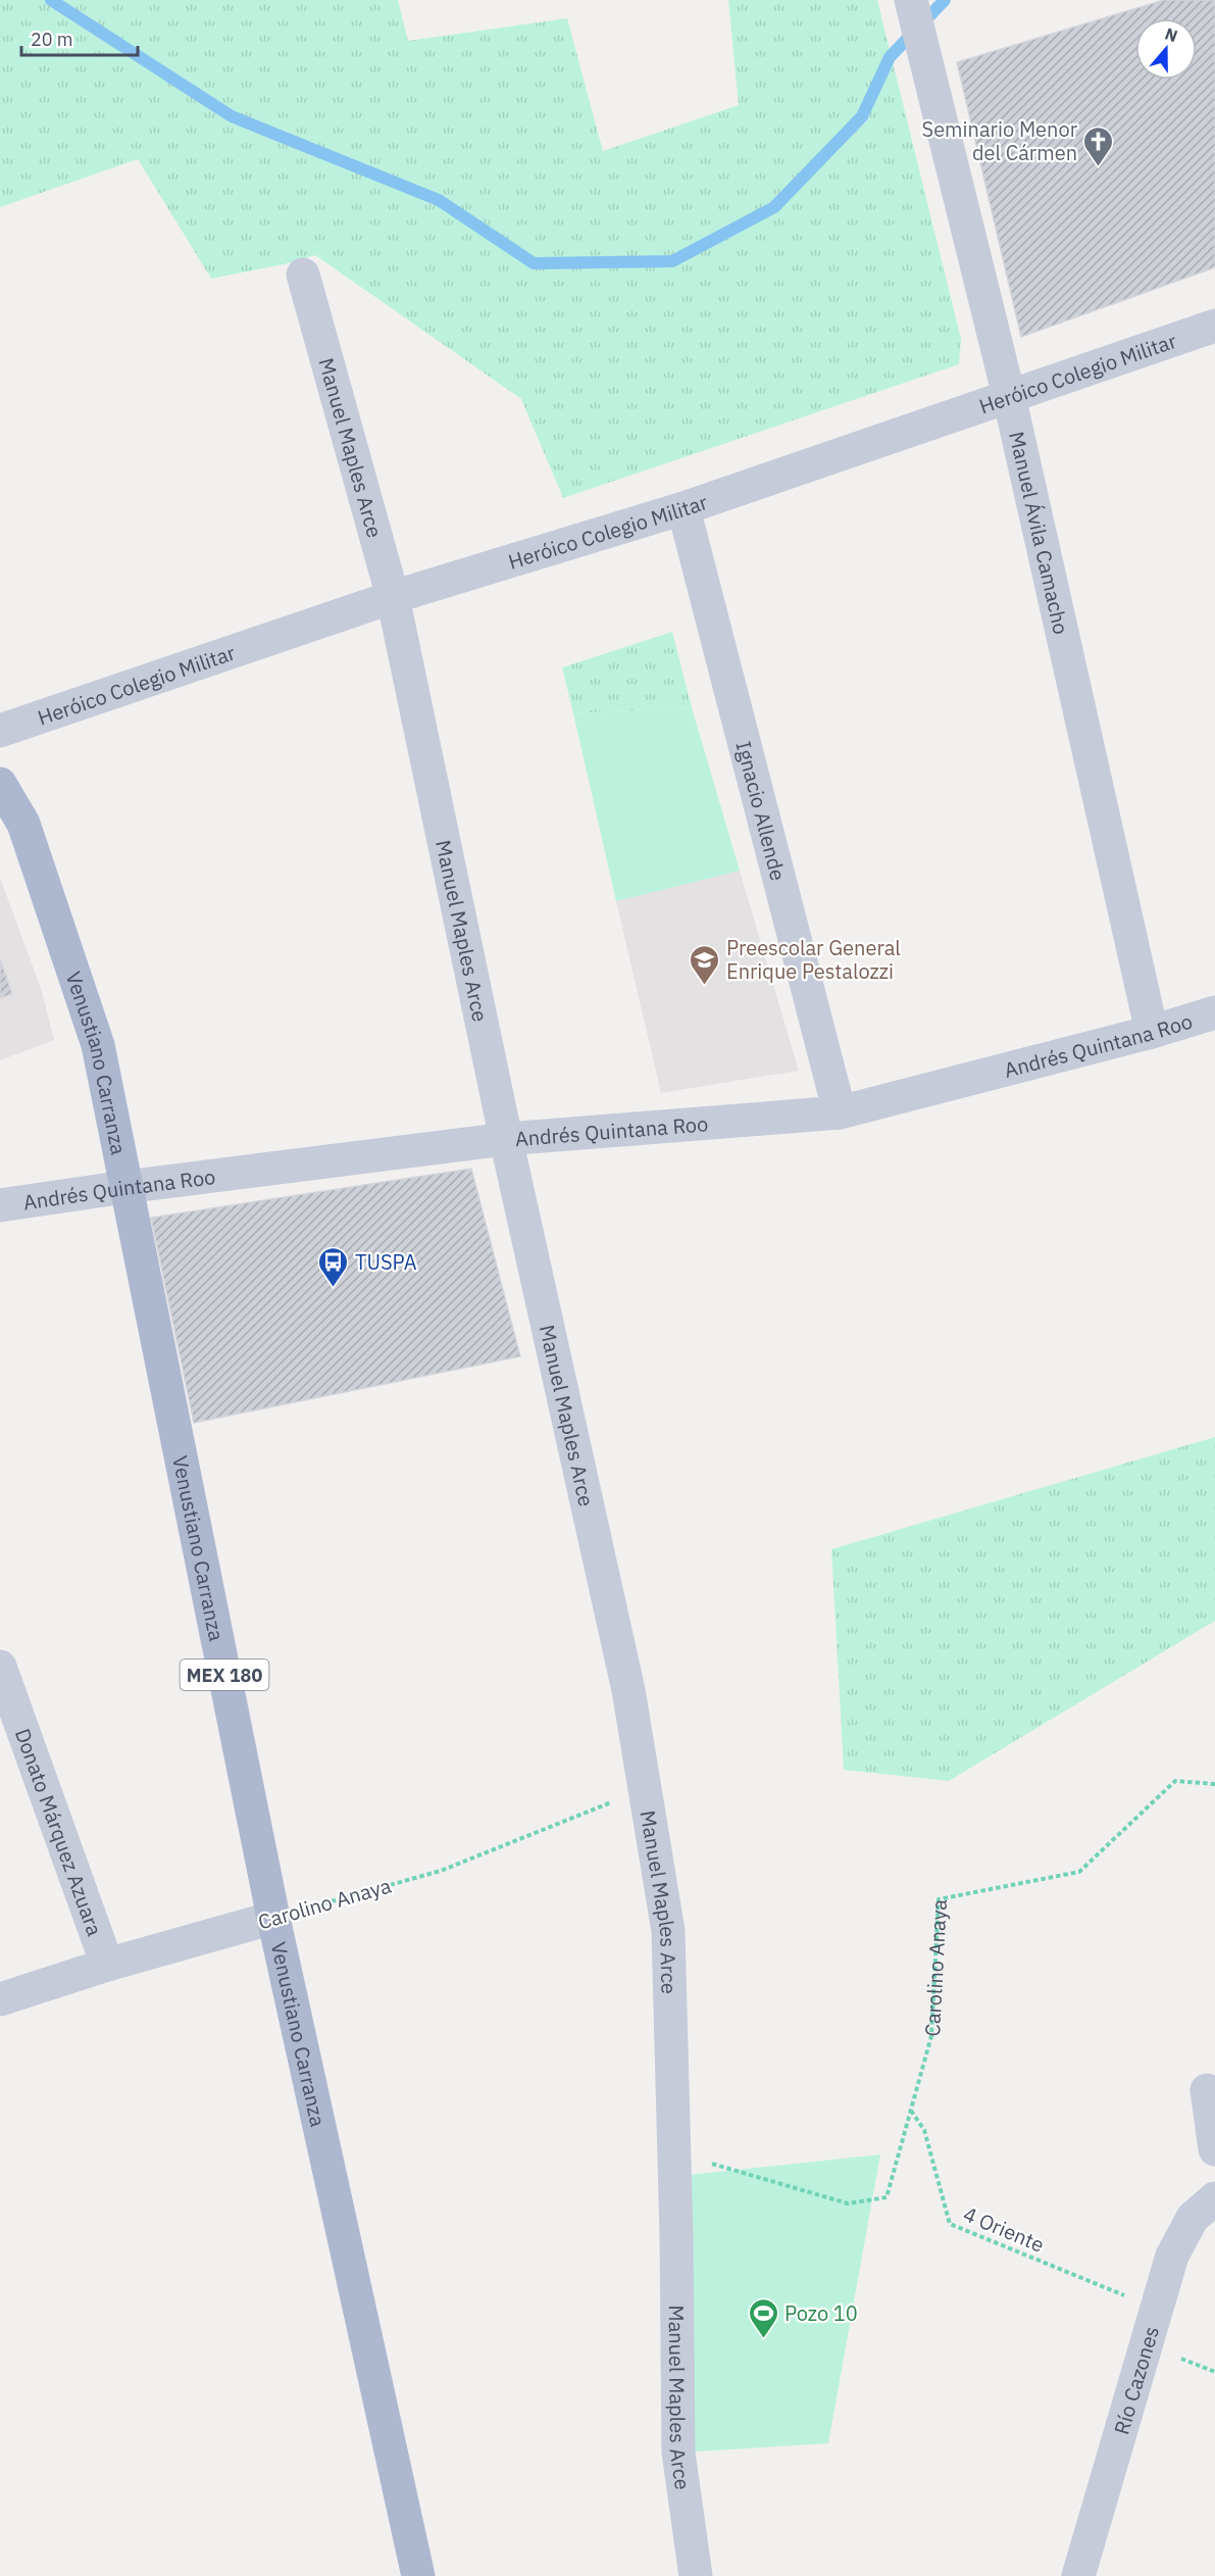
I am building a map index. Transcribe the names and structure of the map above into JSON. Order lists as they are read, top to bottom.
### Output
{
  "streets": {
    "main road": ["Venustiano Carranza", "MEX 180"],
    "street": [
      "Heróico Colegio Militar",
      "Manuel Maples Arce",
      "Manuel Ávila Camacho",
      "Ignacio Allende",
      "Andrés Quintana Roo",
      "Donato Márquez Azuara",
      "Carolino Anaya",
      "Río Cazones"
    ],
    "path": ["4 Oriente"]
  },
  "crossings": [
    ["Heróico Colegio Militar", "Manuel Maples Arce"],
    ["Heróico Colegio Militar", "Manuel Ávila Camacho"],
    ["Heróico Colegio Militar", "Ignacio Allende"],
    ["Manuel Maples Arce", "Andrés Quintana Roo"],
    ["Manuel Maples Arce", "Carolino Anaya"],
    ["Manuel Ávila Camacho", "Andrés Quintana Roo"],
    ["Ignacio Allende", "Andrés Quintana Roo"],
    ["Andrés Quintana Roo", "Venustiano Carranza"],
    ["Venustiano Carranza", "Carolino Anaya"],
    ["Donato Márquez Azuara", "Carolino Anaya"],
    ["Carolino Anaya", "4 Oriente"],
    ["4 Oriente", "Río Cazones"]
  ],
  "places": {
    "church": ["Seminario Menor del Cármen"],
    "school or university": ["Preescolar General Enrique Pestalozzi"],
    "bus stop": ["TUSPA"],
    "sports": ["Pozo 10"]
  },
  "scale_bar": "20 m",
  "north": "top"
}
